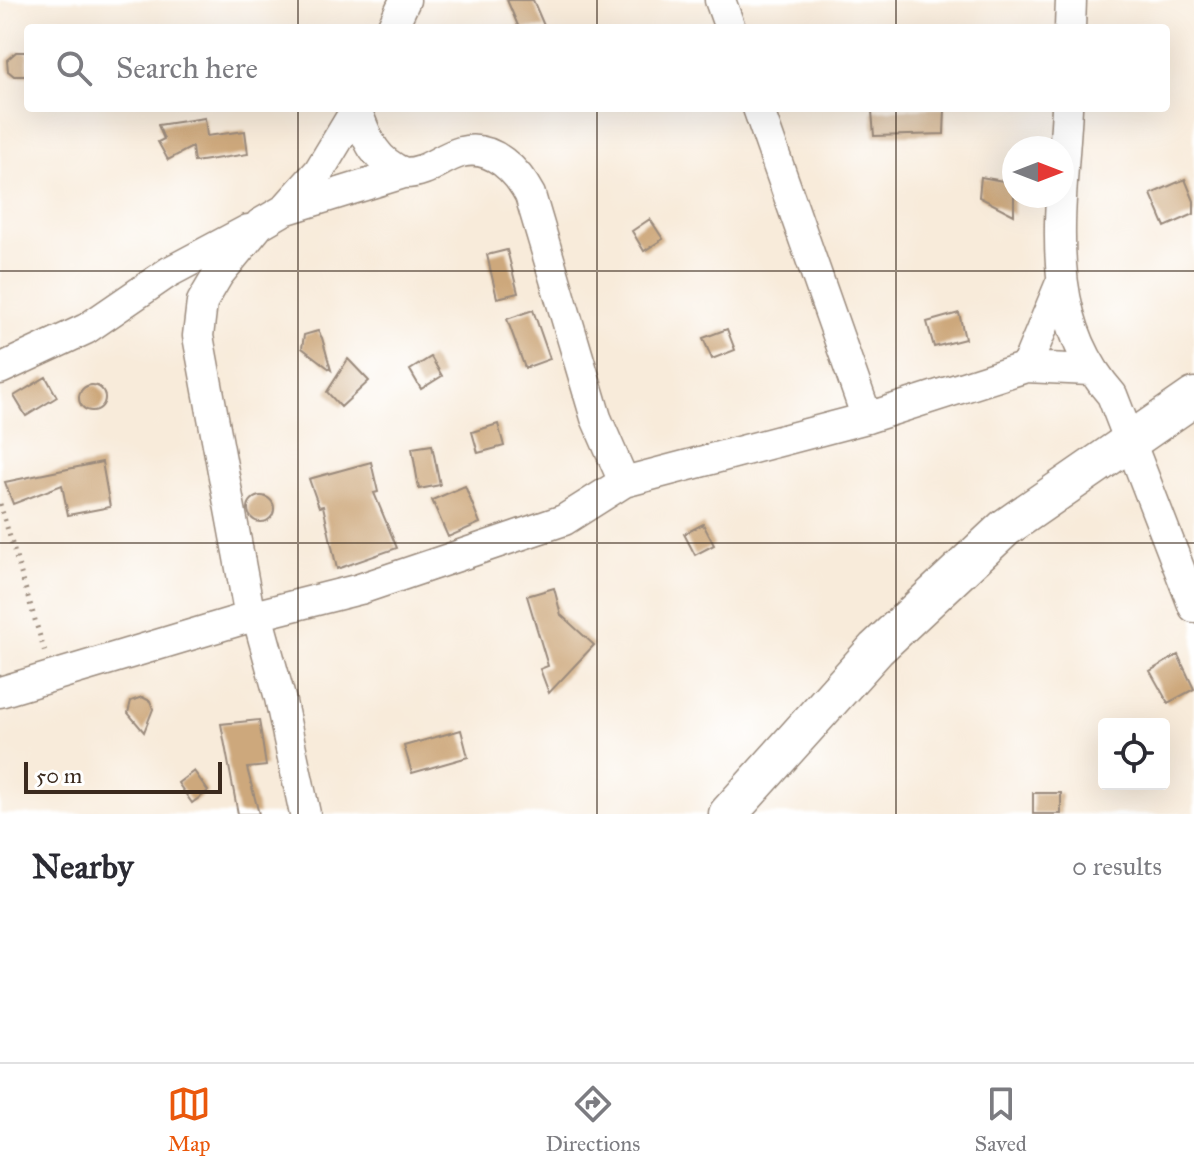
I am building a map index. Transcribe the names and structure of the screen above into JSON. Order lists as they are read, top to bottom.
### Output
{
  "scale_bar": "50 m",
  "north": "right",
  "page": {
    "search": "Search here",
    "scale": "50 m",
    "heading": ["Nearby", "0 results"],
    "nav": ["Map", "Directions", "Saved"]
  }
}
